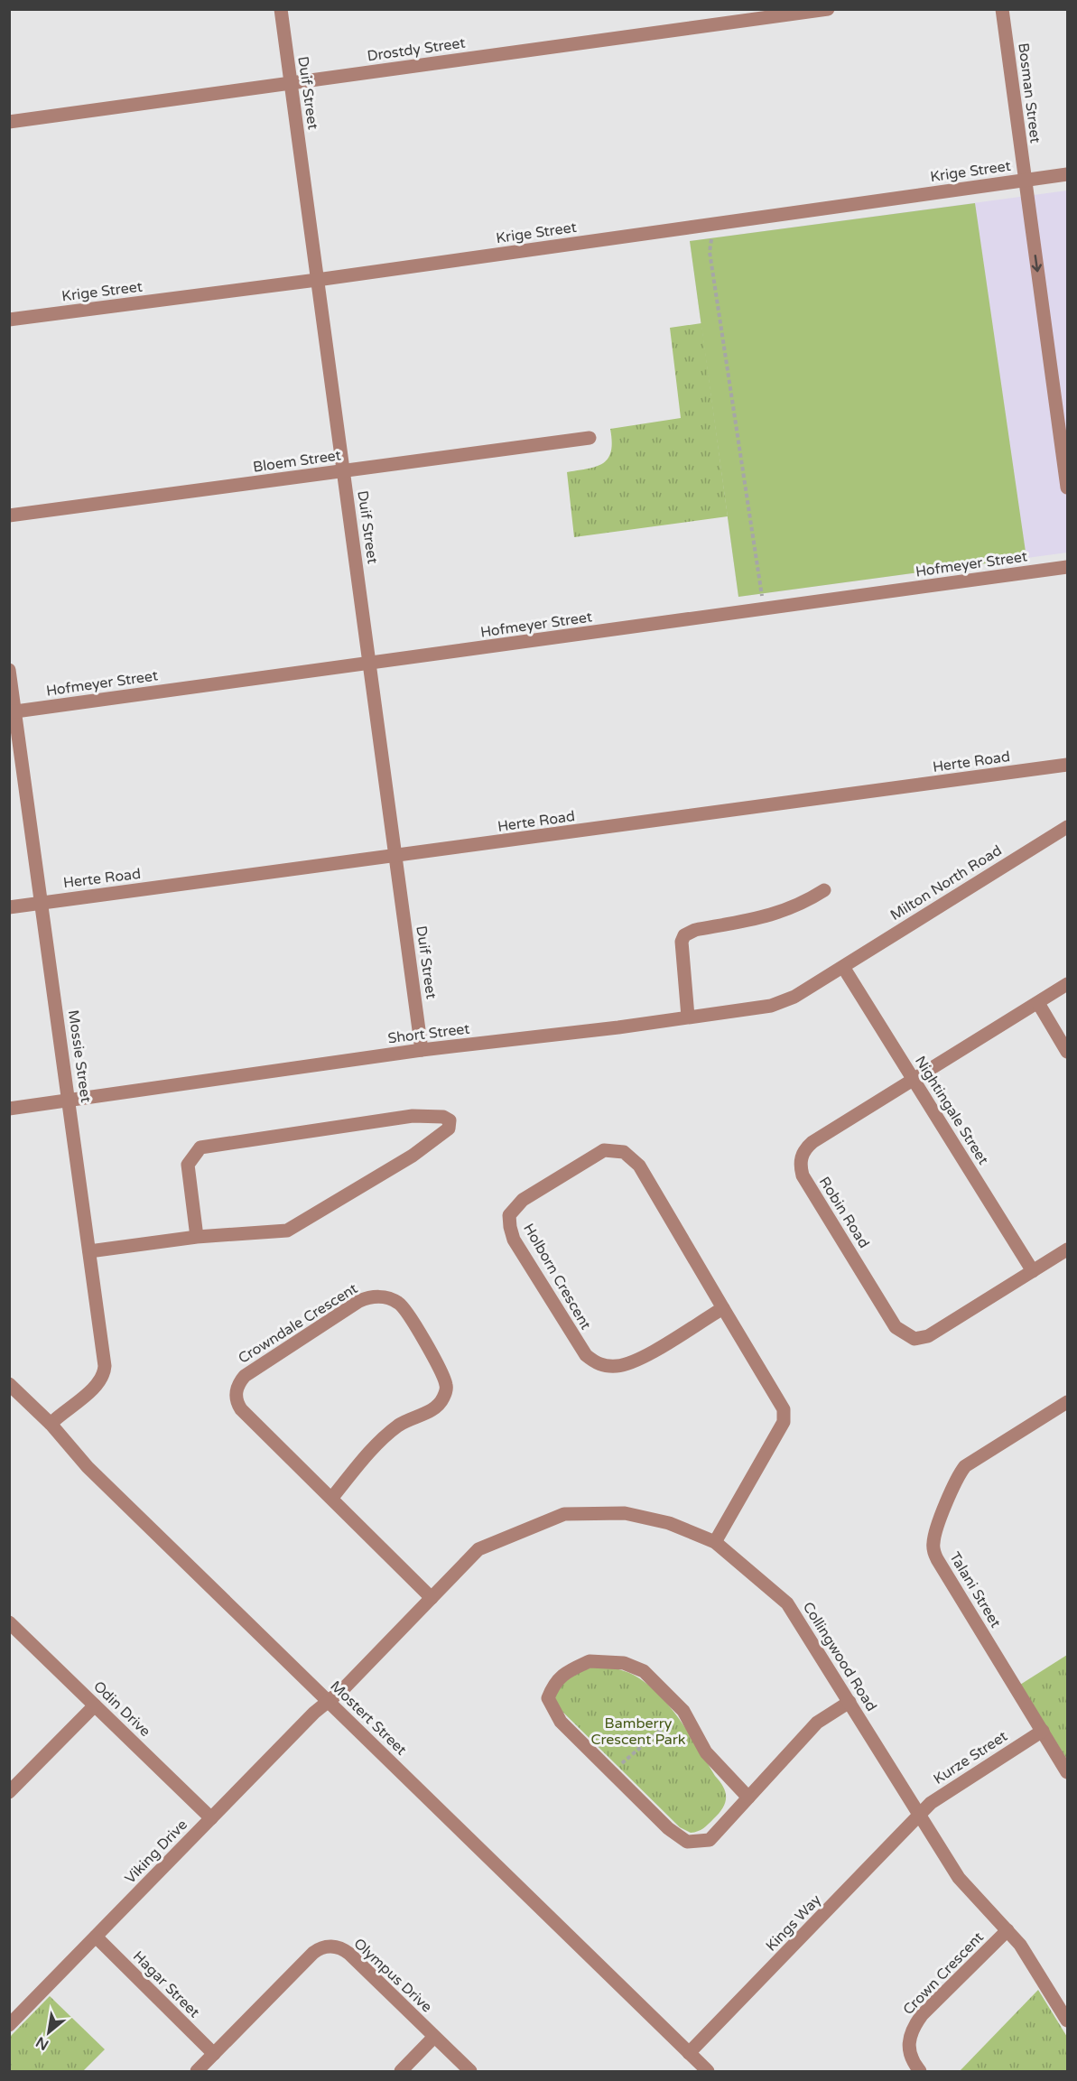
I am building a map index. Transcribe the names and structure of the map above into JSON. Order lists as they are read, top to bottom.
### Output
{
  "streets": {
    "street": [
      "Drostdy Street",
      "Duif Street",
      "Bosman Street",
      "Krige Street",
      "Bloem Street",
      "Hofmeyer Street",
      "Herte Road",
      "Milton North Road",
      "Short Street",
      "Mossie Street",
      "Nightingale Street",
      "Robin Road",
      "Holborn Crescent",
      "Crowndale Crescent",
      "Talani Street",
      "Collingwood Road",
      "Odin Drive",
      "Mostert Street",
      "Kurze Street",
      "Viking Drive",
      "Kings Way",
      "Crown Crescent",
      "Olympus Drive",
      "Hagar Street"
    ]
  },
  "crossings": [
    ["Drostdy Street", "Duif Street"],
    ["Duif Street", "Krige Street"],
    ["Duif Street", "Bloem Street"],
    ["Duif Street", "Hofmeyer Street"],
    ["Duif Street", "Herte Road"],
    ["Duif Street", "Short Street"],
    ["Bosman Street", "Krige Street"],
    ["Hofmeyer Street", "Mossie Street"],
    ["Herte Road", "Mossie Street"],
    ["Milton North Road", "Short Street"],
    ["Milton North Road", "Nightingale Street"],
    ["Short Street", "Mossie Street"],
    ["Short Street", "Nightingale Street"],
    ["Mossie Street", "Mostert Street"],
    ["Nightingale Street", "Robin Road"],
    ["Holborn Crescent", "Collingwood Road"],
    ["Crowndale Crescent", "Collingwood Road"],
    ["Talani Street", "Kurze Street"],
    ["Collingwood Road", "Mostert Street"],
    ["Collingwood Road", "Kurze Street"],
    ["Collingwood Road", "Viking Drive"],
    ["Collingwood Road", "Kings Way"],
    ["Collingwood Road", "Crown Crescent"],
    ["Odin Drive", "Viking Drive"],
    ["Mostert Street", "Viking Drive"],
    ["Mostert Street", "Kings Way"],
    ["Kurze Street", "Kings Way"],
    ["Kurze Street", "Crown Crescent"],
    ["Viking Drive", "Hagar Street"],
    ["Kings Way", "Crown Crescent"],
    ["Olympus Drive", "Hagar Street"]
  ],
  "one_way": ["Bosman Street"],
  "parks": ["Bamberry Crescent Park"],
  "north": "bottom left"
}
